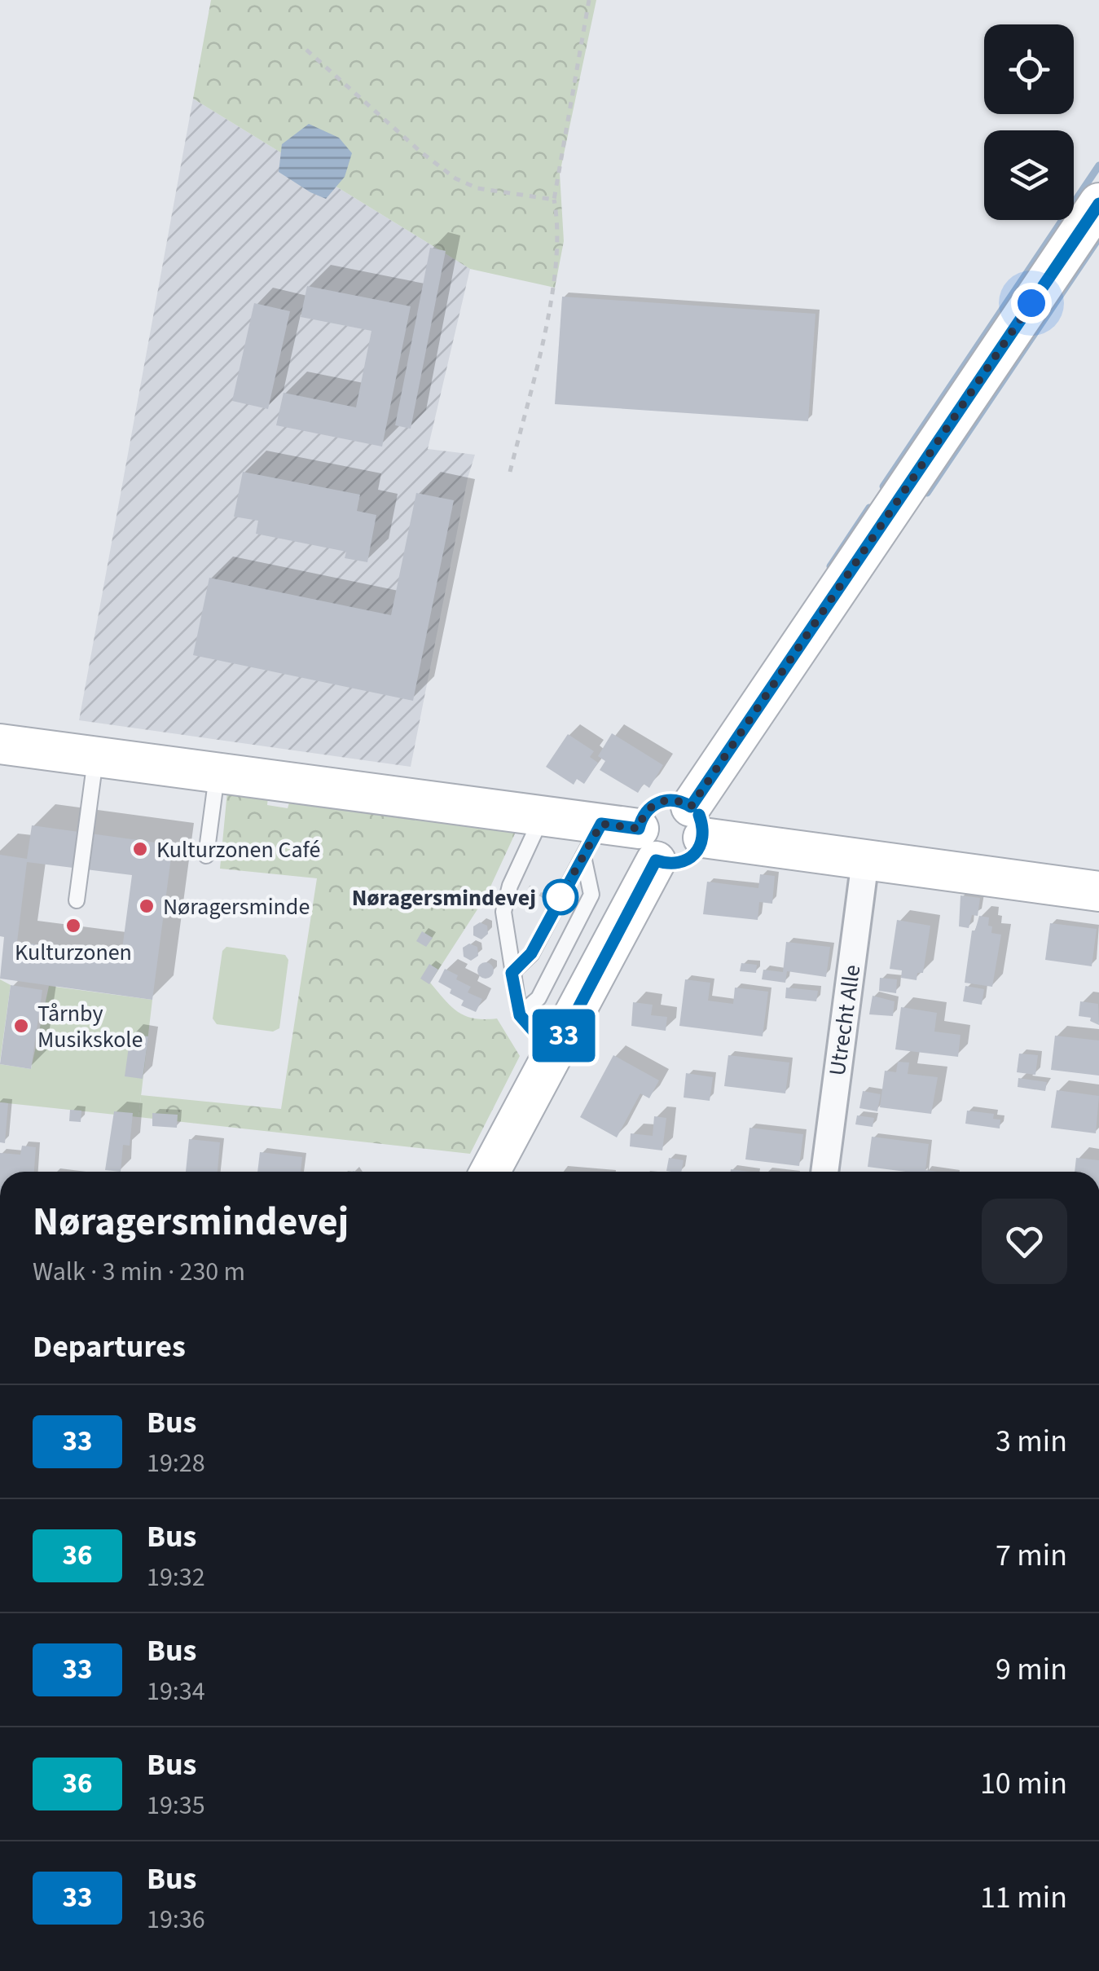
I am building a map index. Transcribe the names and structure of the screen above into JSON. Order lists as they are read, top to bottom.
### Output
{
  "streets": {
    "street": ["Utrecht Alle"]
  },
  "places": [
    "Kulturzonen Café",
    "Nøragersmindevej",
    "Nøragersminde",
    "Kulturzonen",
    "Tårnby Musikskole"
  ],
  "lines": ["bus line 33"],
  "page": {
    "on_map": "33",
    "heading": [
      ["Nøragersmindevej", "Walk · 3 min · 230 m"],
      "Departures"
    ],
    "list": [
      {
        "mark": "33",
        "name": "Bus",
        "note": "19:28",
        "value": "3 min"
      },
      {
        "mark": "36",
        "name": "Bus",
        "note": "19:32",
        "value": "7 min"
      },
      {
        "mark": "33",
        "name": "Bus",
        "note": "19:34",
        "value": "9 min"
      },
      {
        "mark": "36",
        "name": "Bus",
        "note": "19:35",
        "value": "10 min"
      },
      {
        "mark": "33",
        "name": "Bus",
        "note": "19:36",
        "value": "11 min"
      }
    ]
  }
}
